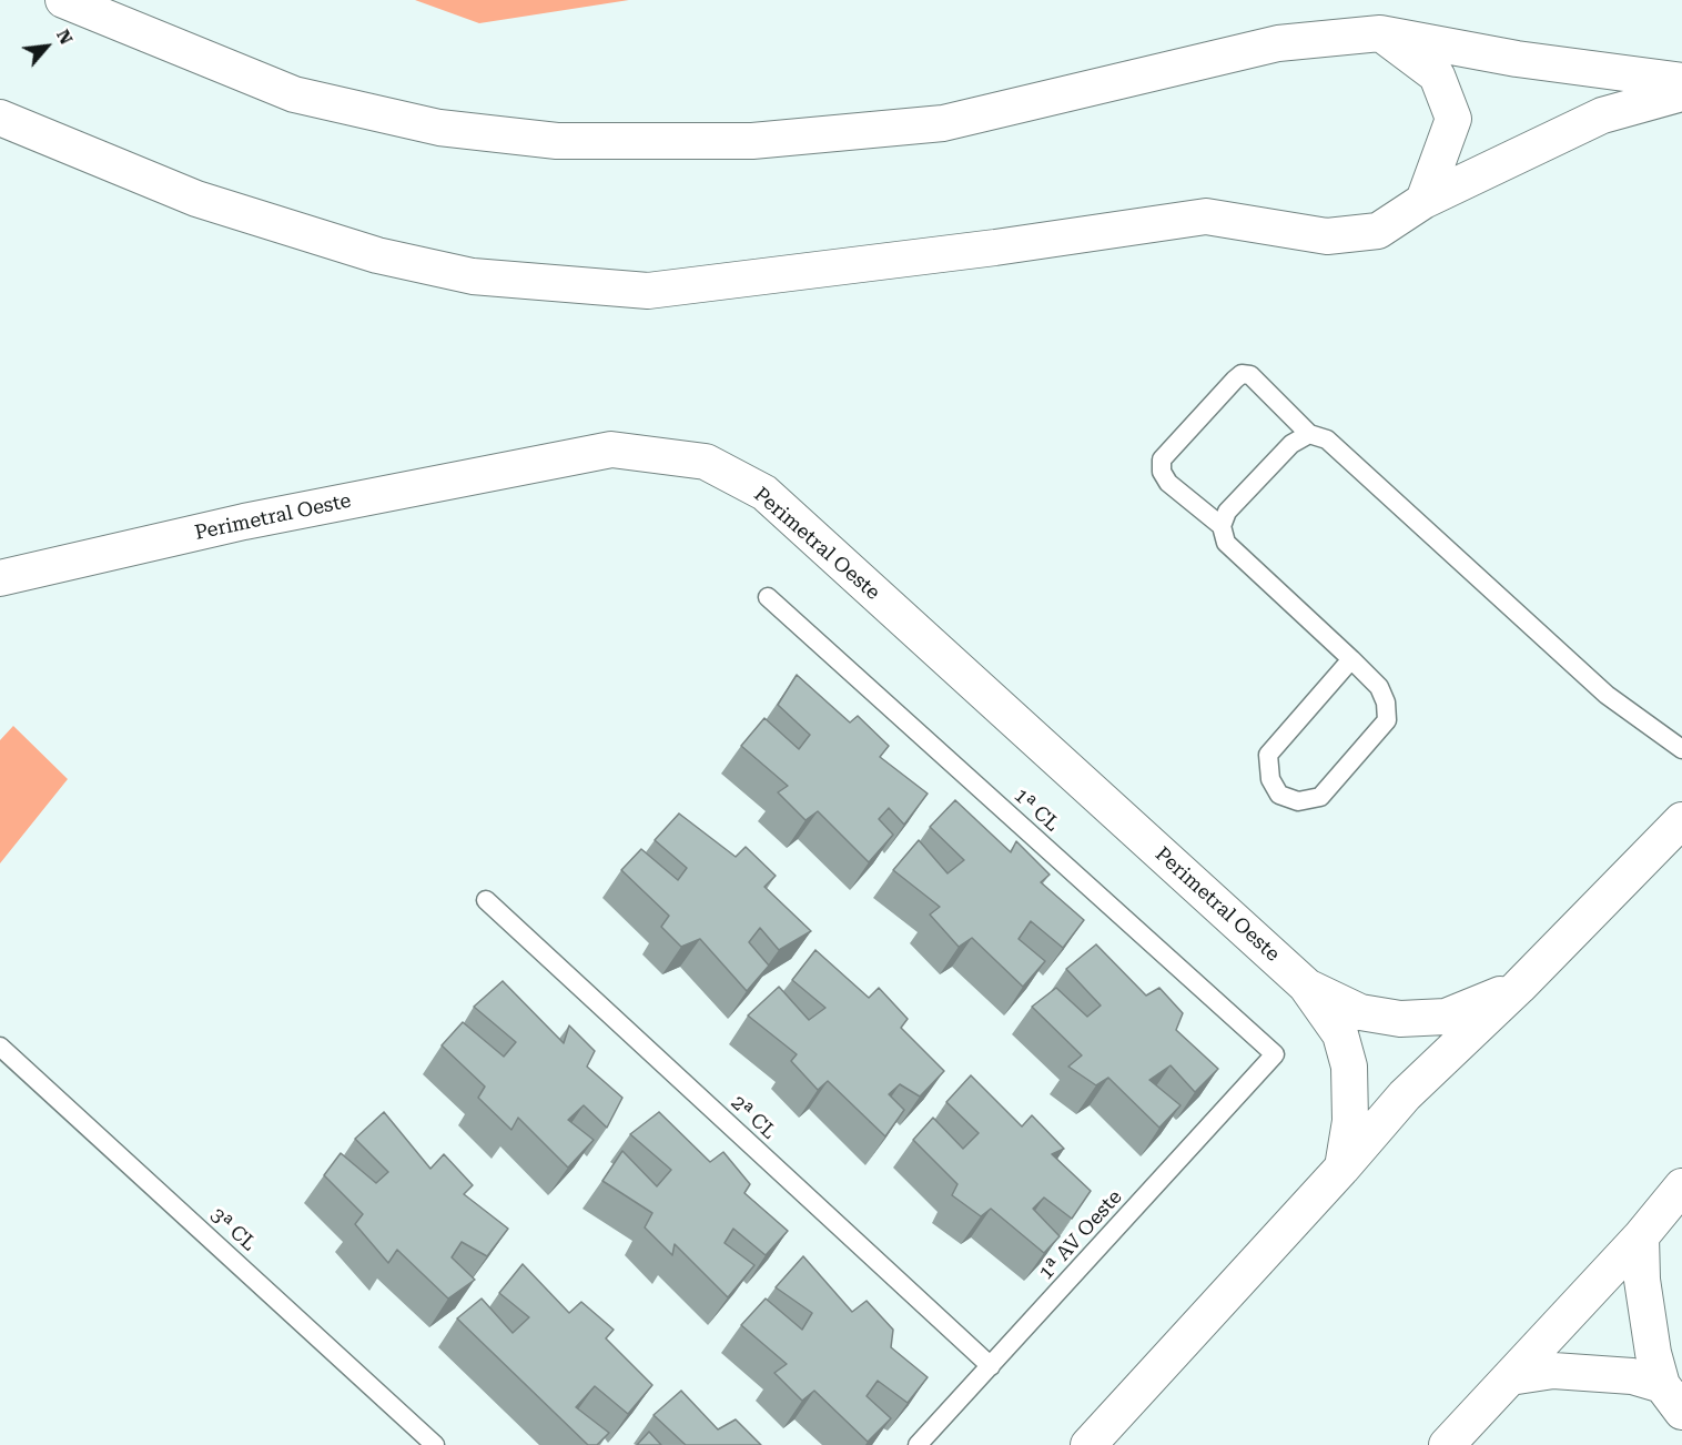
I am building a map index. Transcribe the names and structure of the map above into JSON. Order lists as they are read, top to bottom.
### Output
{
  "streets": {
    "street": ["Perimetral Oeste"],
    "lane": [
      "1ª CL",
      "2ª CL",
      "3ª CL",
      "1ª AV Oeste"
    ]
  },
  "crossings": [
    ["1ª CL", "1ª AV Oeste"],
    ["2ª CL", "1ª AV Oeste"]
  ],
  "north": "top right"
}
